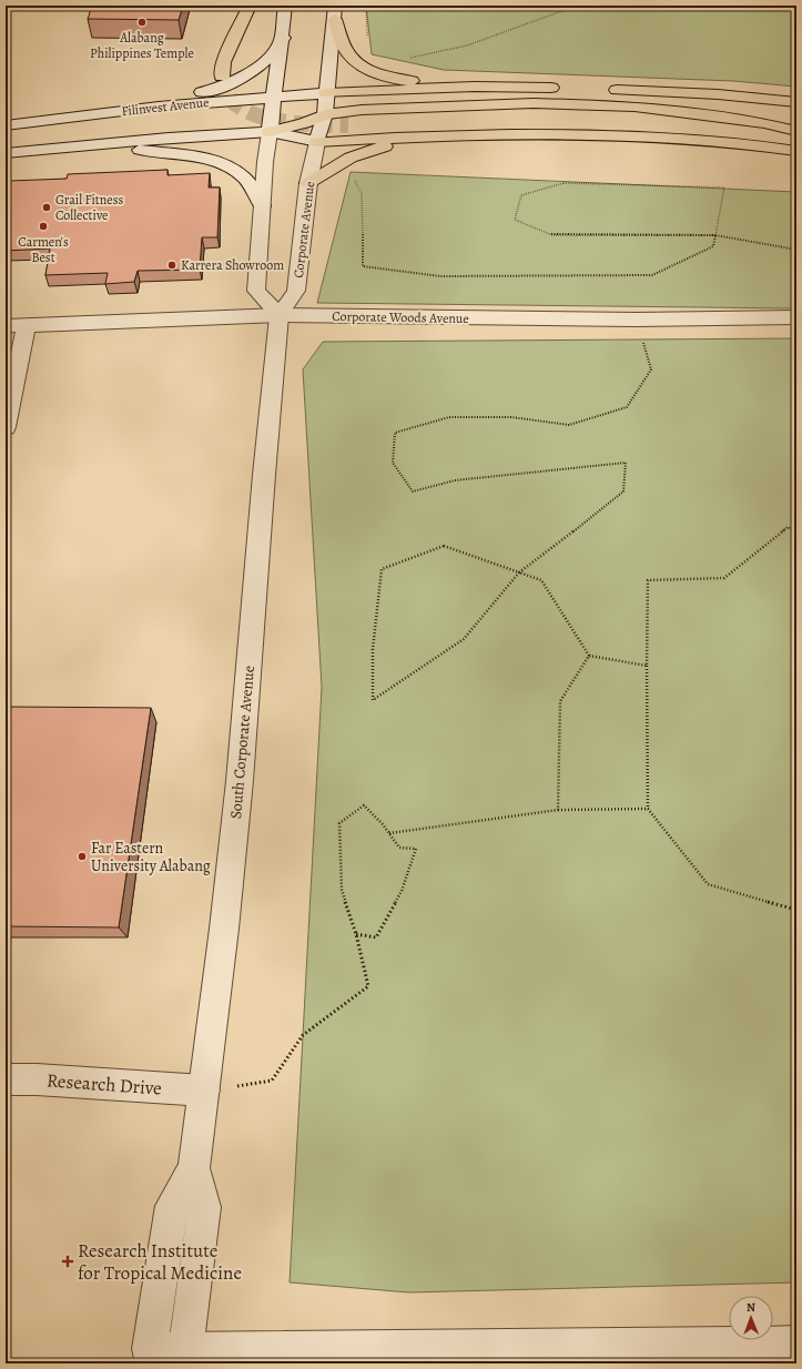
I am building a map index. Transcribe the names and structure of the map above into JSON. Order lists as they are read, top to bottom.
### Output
{
  "streets": {
    "street": [
      "Filinvest Avenue",
      "Corporate Avenue",
      "Corporate Woods Avenue",
      "South Corporate Avenue",
      "Research Drive"
    ]
  },
  "crossings": [
    ["Filinvest Avenue", "Corporate Avenue"],
    ["Corporate Avenue", "Corporate Woods Avenue"],
    ["Corporate Avenue", "South Corporate Avenue"],
    ["Corporate Woods Avenue", "South Corporate Avenue"],
    ["South Corporate Avenue", "Research Drive"]
  ],
  "places": {
    "other": [
      "Alabang Philippines Temple",
      "Grail Fitness Collective",
      "Carmen's Best",
      "Karrera Showroom",
      "Far Eastern University Alabang"
    ],
    "health": ["Research Institute for Tropical Medicine"]
  },
  "north": "top"
}
